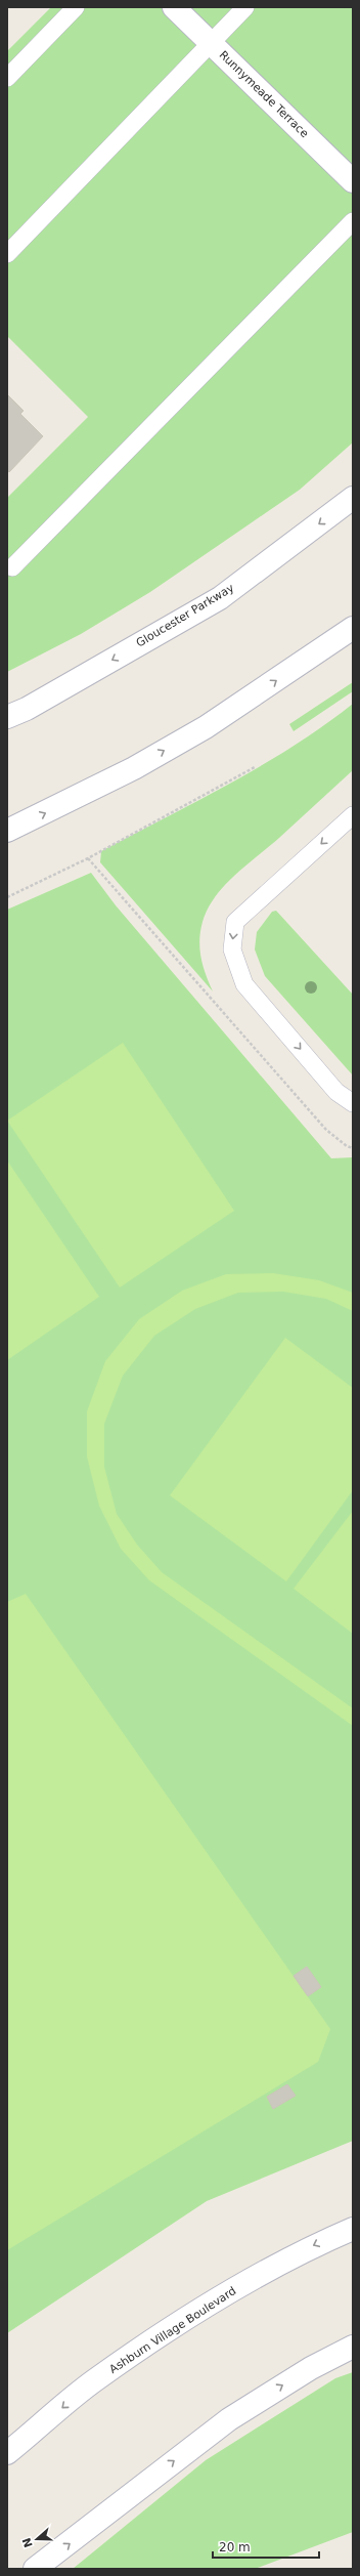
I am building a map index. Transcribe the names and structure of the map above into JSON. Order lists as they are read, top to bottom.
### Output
{
  "streets": {
    "main road": ["Runnymeade Terrace", "Gloucester Parkway", "Ashburn Village Boulevard"]
  },
  "scale_bar": "20 m",
  "north": "left"
}
